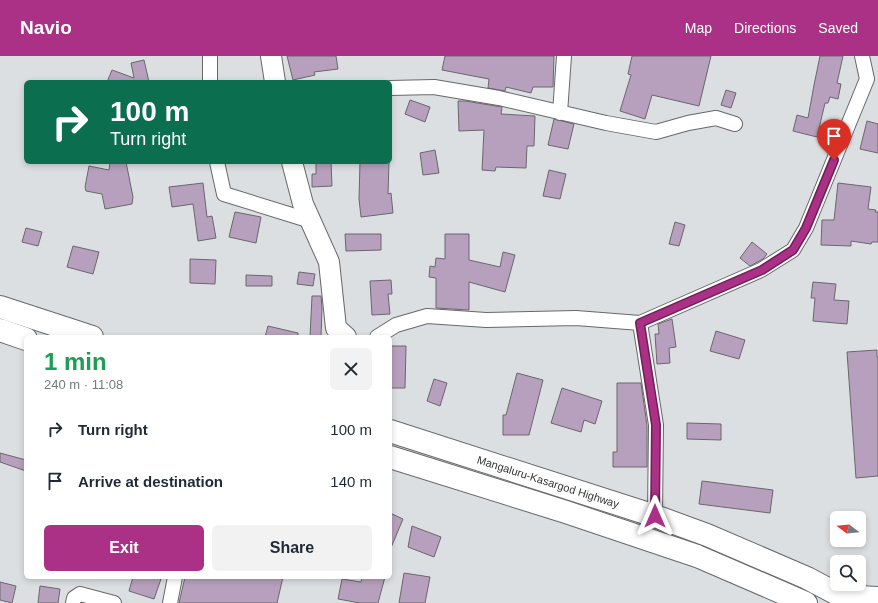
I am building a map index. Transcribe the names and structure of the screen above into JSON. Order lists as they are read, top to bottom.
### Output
{
  "streets": {
    "highway": ["Mangaluru-Kasargod Highway"]
  },
  "north": "left",
  "page": {
    "header": "Navio",
    "nav": ["Map", "Directions", "Saved"],
    "turn": ["100 m", "Turn right"],
    "heading": ["1 min", "240 m · 11:08"],
    "list": [
      {
        "name": "Turn right",
        "value": "100 m"
      },
      {
        "name": "Arrive at destination",
        "value": "140 m"
      }
    ],
    "buttons": ["Exit", "Share"]
  }
}
